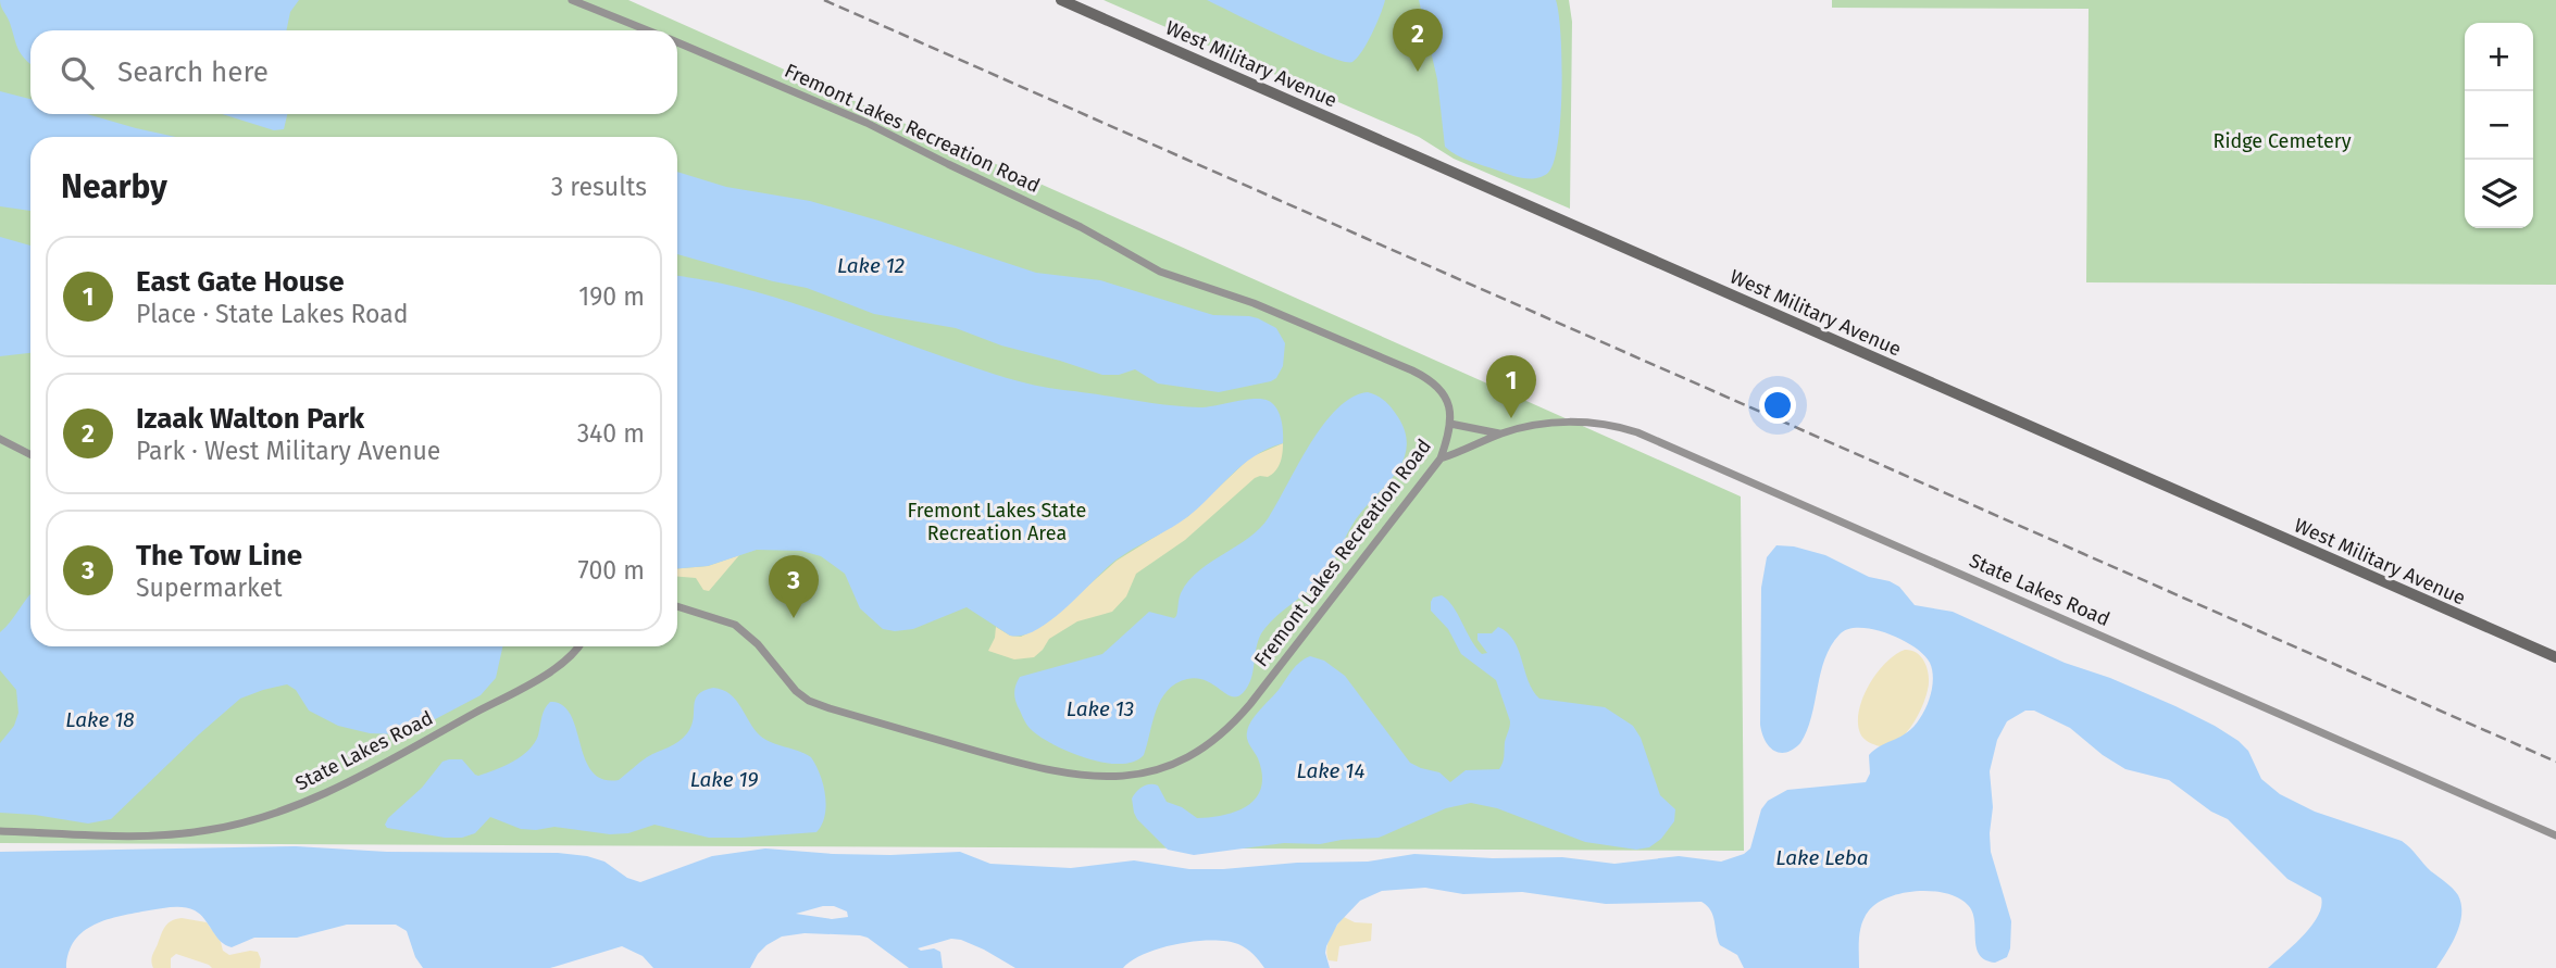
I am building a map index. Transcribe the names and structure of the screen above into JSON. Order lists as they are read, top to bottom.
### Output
{
  "streets": {
    "main road": ["West Military Avenue"],
    "street": ["Fremont Lakes Recreation Road", "State Lakes Road"]
  },
  "crossings": [
    ["Fremont Lakes Recreation Road", "State Lakes Road"]
  ],
  "water": [
    "Lake 12",
    "Lake 13",
    "Lake 18",
    "Lake 14",
    "Lake 19",
    "Lake Leba"
  ],
  "parks": ["Ridge Cemetery", "Fremont Lakes State Recreation Area"],
  "page": {
    "pins": ["2", "1", "3"],
    "map_buttons": ["+", "−"],
    "search": "Search here",
    "heading": ["Nearby", "3 results"],
    "list": [
      {
        "mark": "1",
        "name": "East Gate House",
        "note": "Place · State Lakes Road",
        "value": "190 m"
      },
      {
        "mark": "2",
        "name": "Izaak Walton Park",
        "note": "Park · West Military Avenue",
        "value": "340 m"
      },
      {
        "mark": "3",
        "name": "The Tow Line",
        "note": "Supermarket",
        "value": "700 m"
      }
    ]
  }
}
